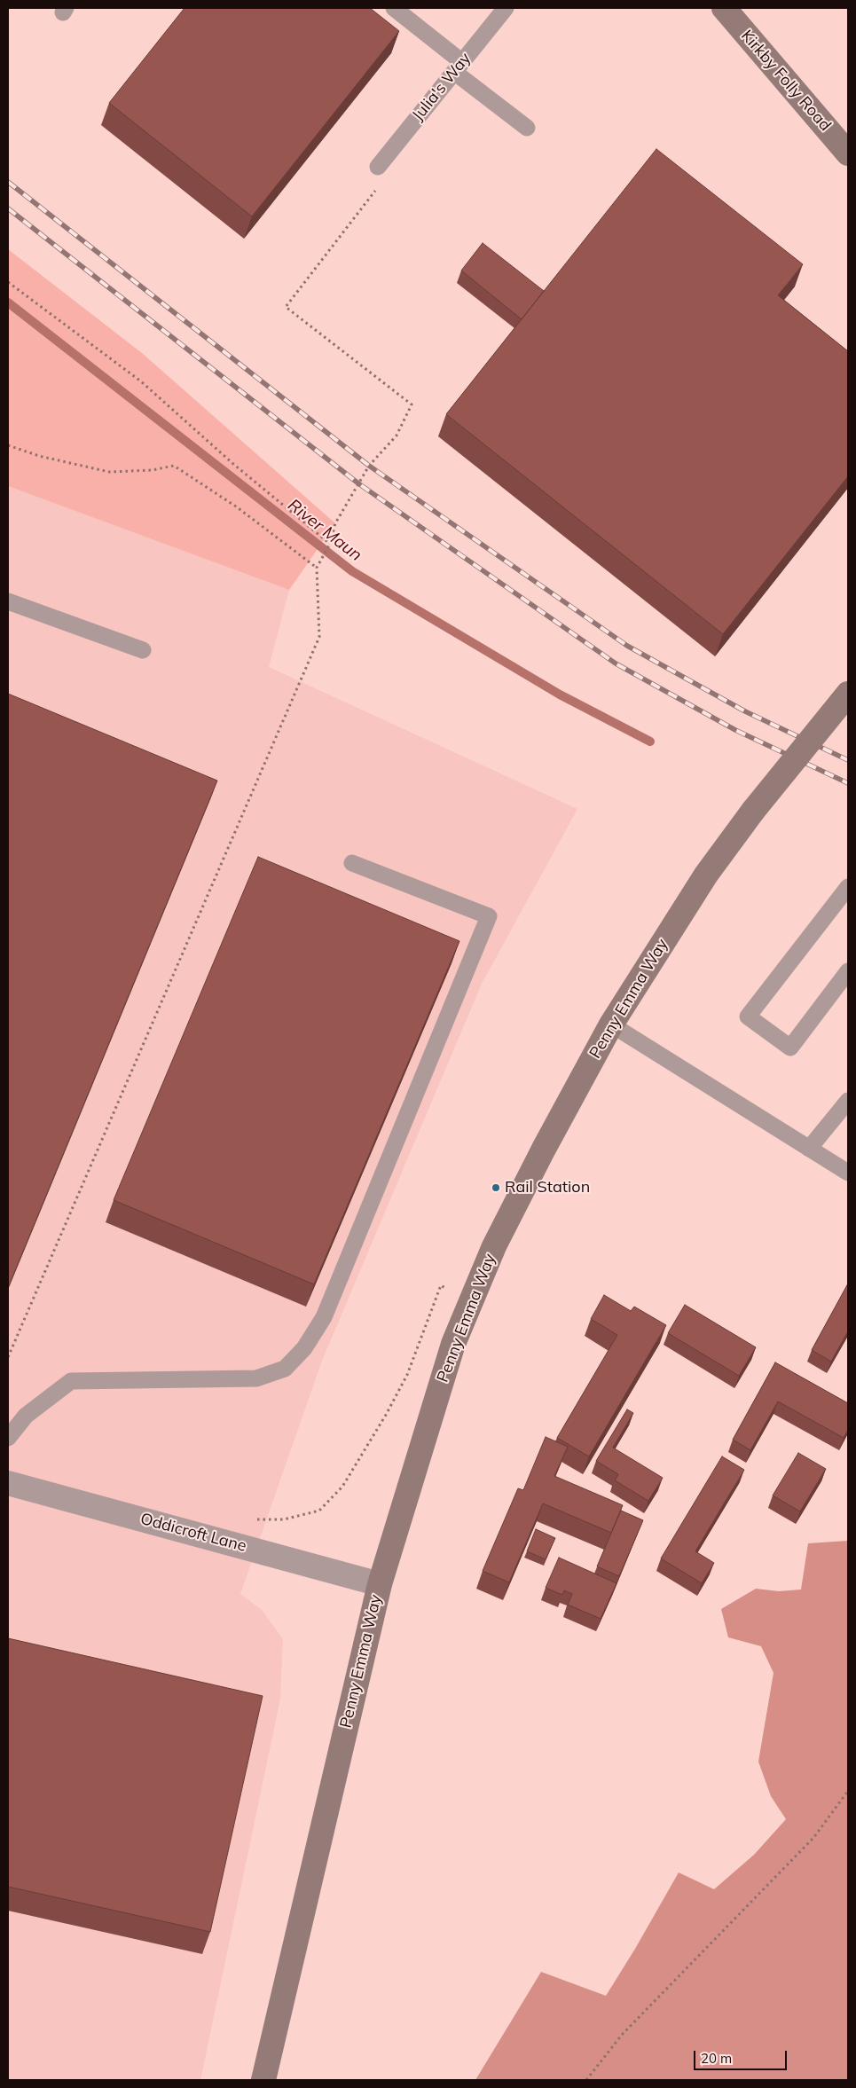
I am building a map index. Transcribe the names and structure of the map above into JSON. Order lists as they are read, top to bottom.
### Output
{
  "streets": {
    "main road": ["Kirkby Folly Road", "Penny Emma Way"],
    "street": ["Oddicroft Lane"],
    "lane": ["Julia's Way"]
  },
  "crossings": [
    ["Penny Emma Way", "Oddicroft Lane"]
  ],
  "water": ["River Maun"],
  "places": ["Rail Station"],
  "scale_bar": "20 m"
}
